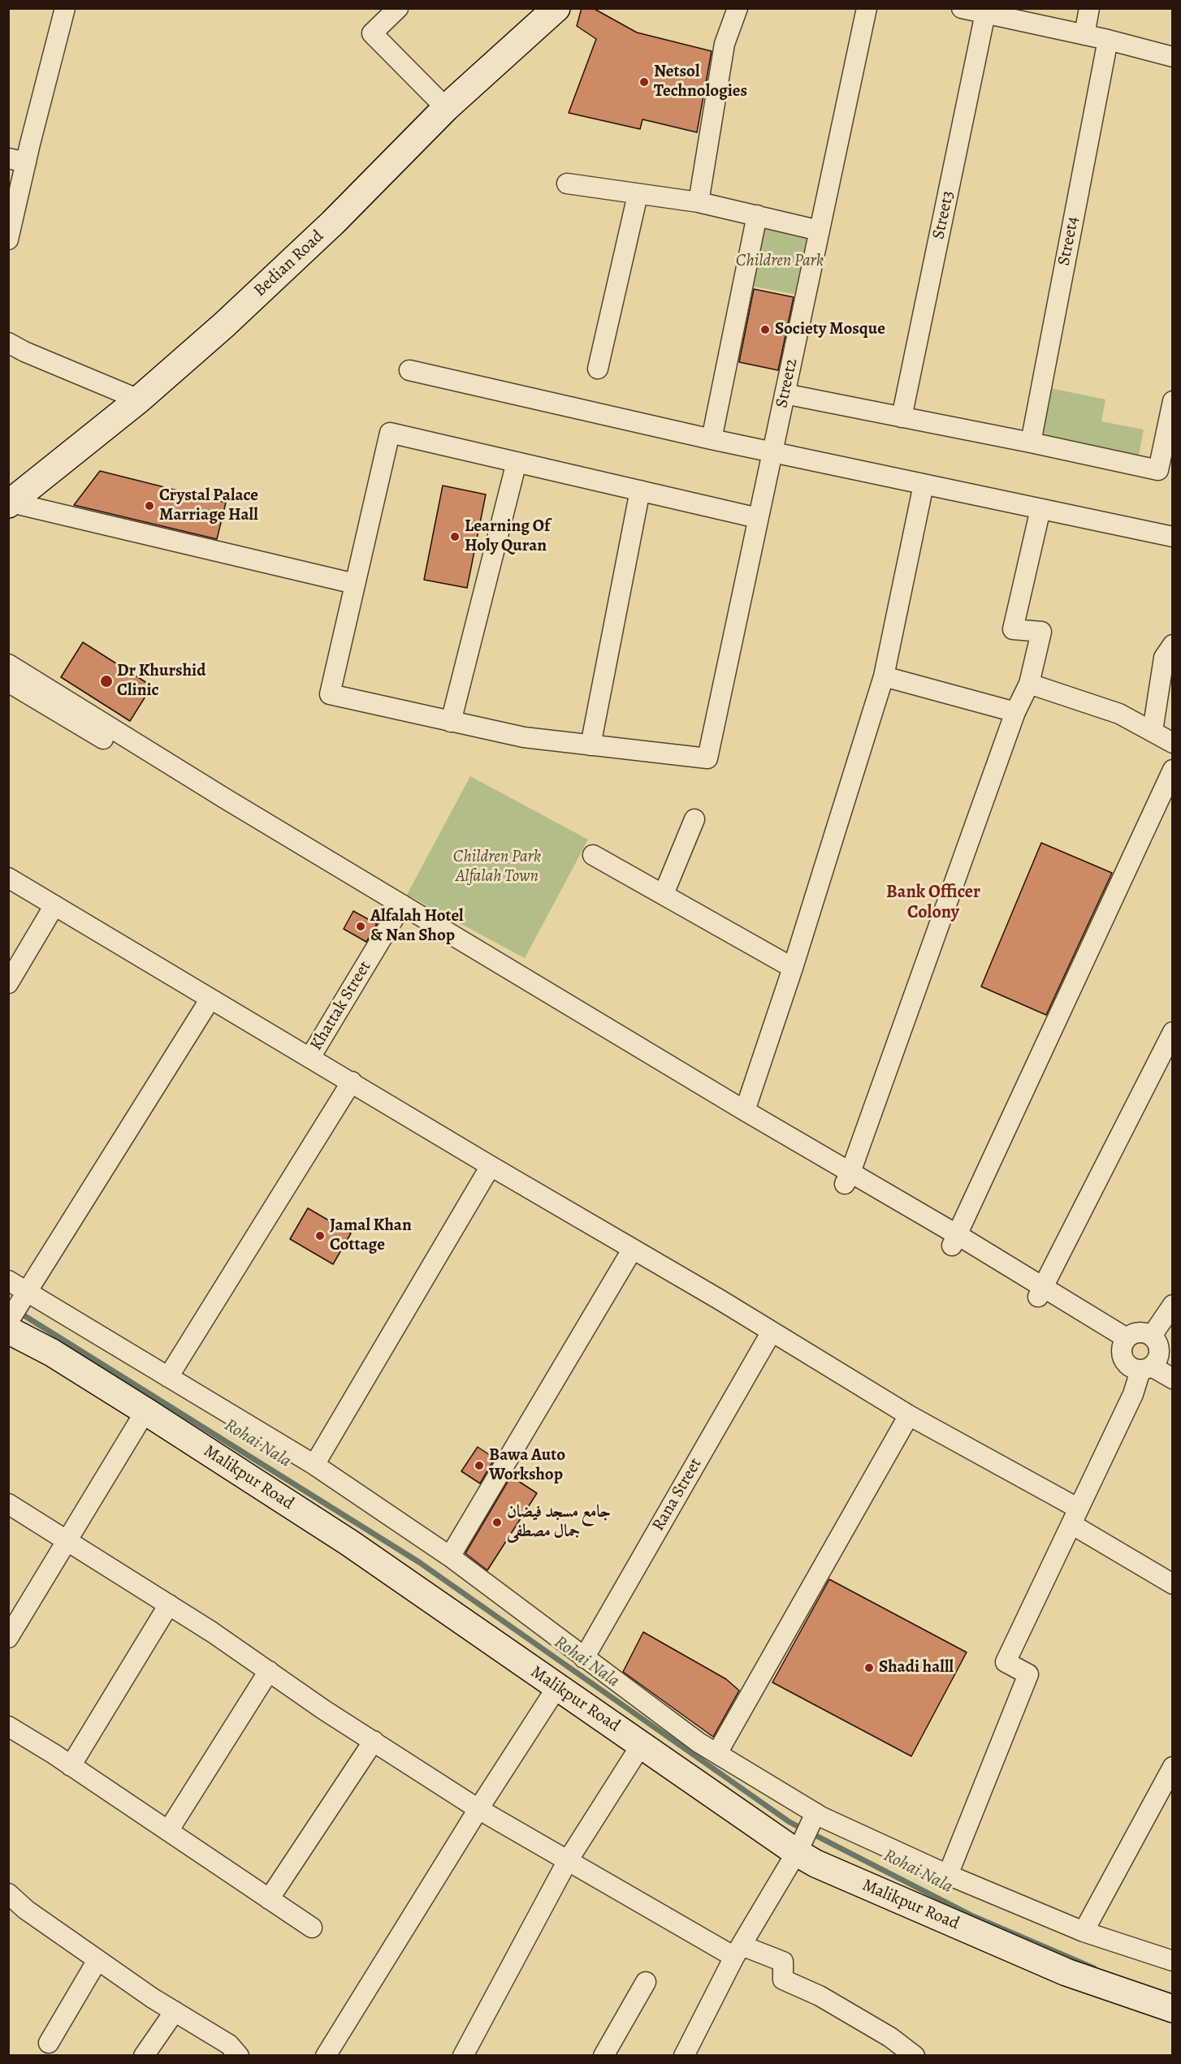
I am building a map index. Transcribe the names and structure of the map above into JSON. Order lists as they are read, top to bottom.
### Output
{
  "streets": {
    "street": [
      "Street3",
      "Street4",
      "Bedian Road",
      "Street2",
      "Khattak Street",
      "Malikpur Road",
      "Rana Street"
    ]
  },
  "districts": ["Bank Officer Colony"],
  "water": ["Rohai Nala"],
  "parks": ["Children Park", "Children Park Alfalah Town"],
  "places": [
    "Netsol Technologies",
    "Society Mosque",
    "Crystal Palace Marriage Hall",
    "Learning Of Holy Quran",
    "Dr Khurshid Clinic",
    "Alfalah Hotel & Nan Shop",
    "Jamal Khan Cottage",
    "Bawa Auto Workshop",
    "جامع مسجد فیضان جمال مصطفی",
    "Shadi halll"
  ]
}
